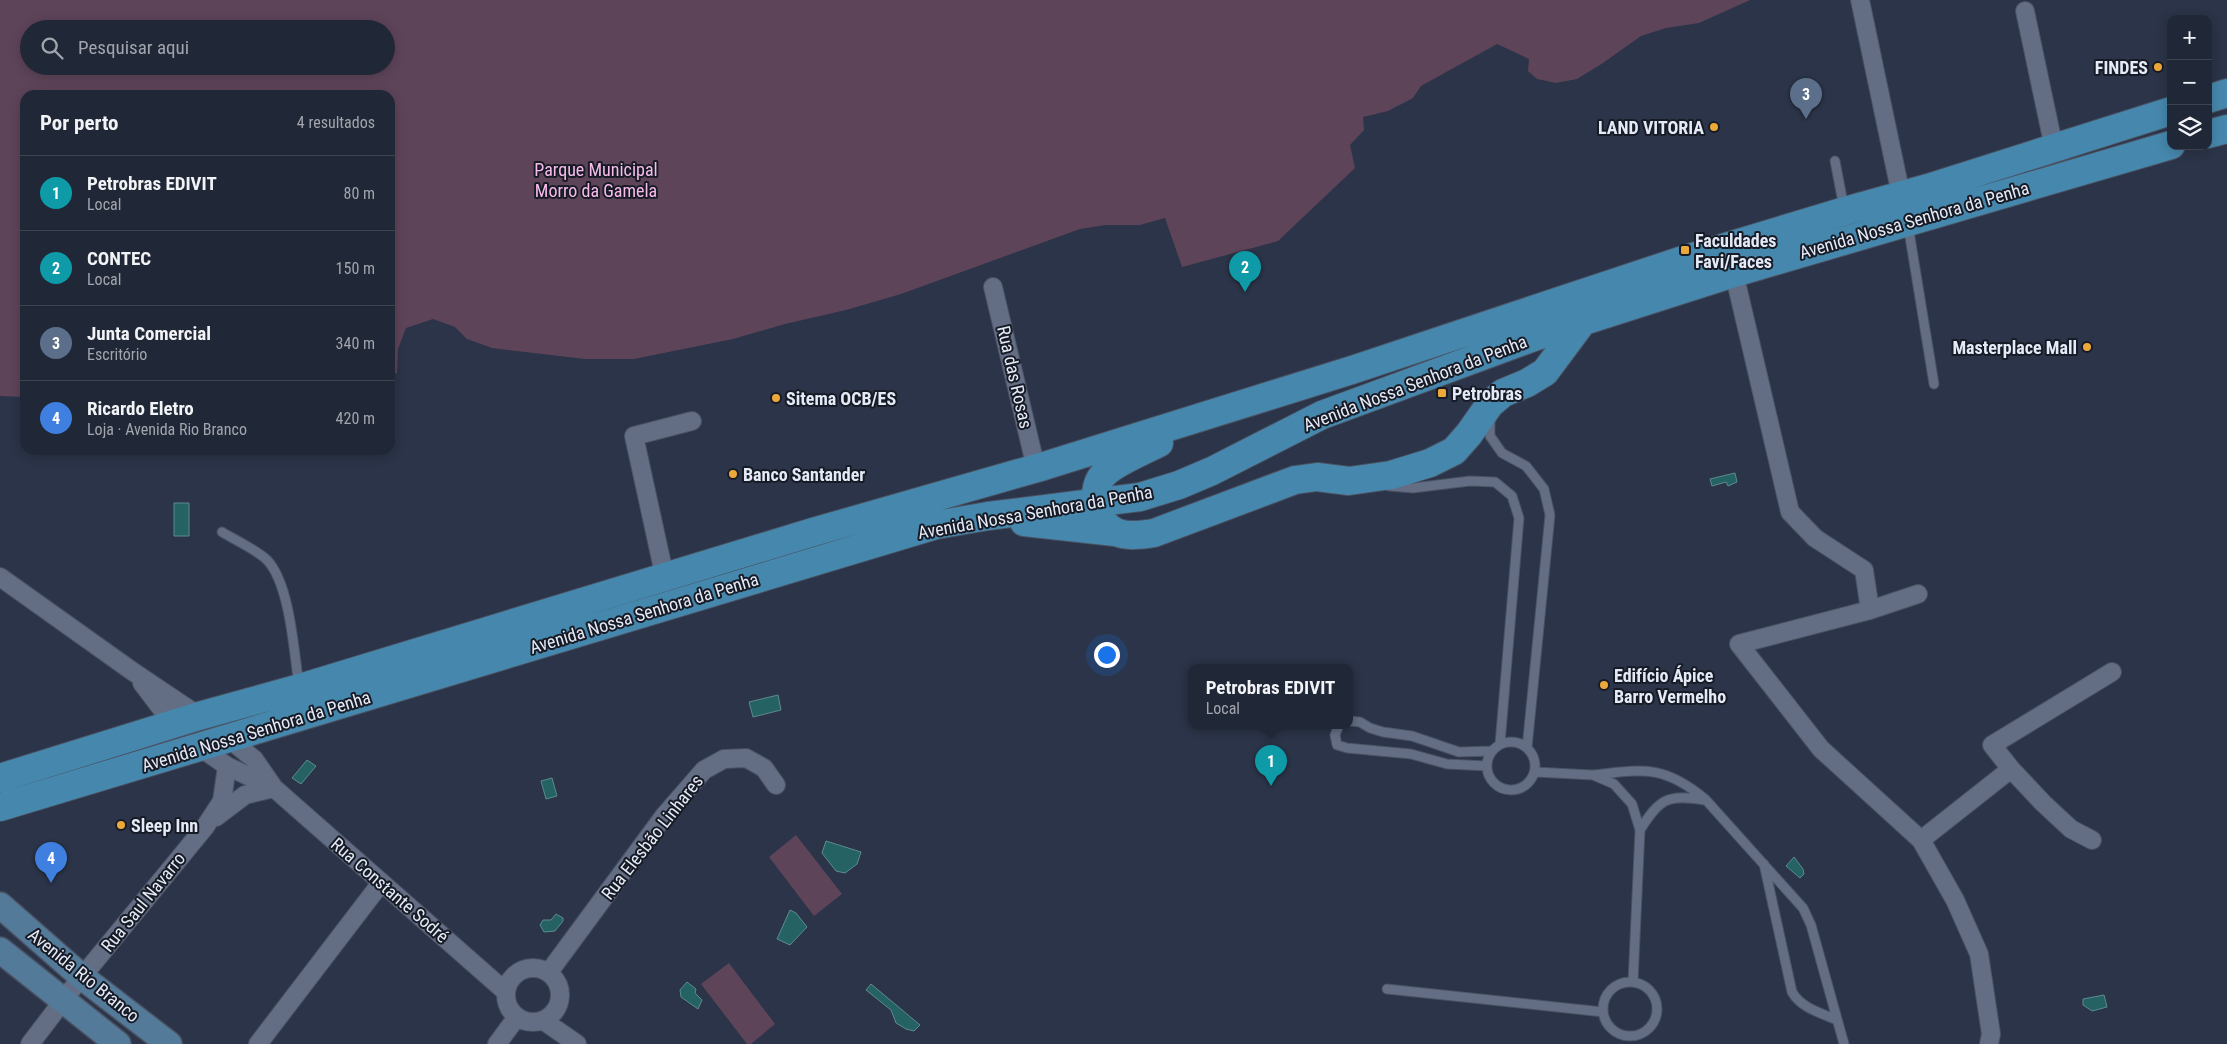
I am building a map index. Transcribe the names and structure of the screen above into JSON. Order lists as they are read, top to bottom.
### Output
{
  "streets": {
    "main road": ["Avenida Nossa Senhora da Penha"],
    "street": [
      "Rua das Rosas",
      "Rua Elesbão Linhares",
      "Rua Constante Sodré",
      "Rua Saul Navarro",
      "Avenida Rio Branco"
    ]
  },
  "crossings": [
    ["Avenida Nossa Senhora da Penha", "Rua das Rosas"],
    ["Avenida Nossa Senhora da Penha", "Rua Constante Sodré"],
    ["Rua Elesbão Linhares", "Rua Constante Sodré"],
    ["Rua Constante Sodré", "Rua Saul Navarro"],
    ["Rua Saul Navarro", "Avenida Rio Branco"]
  ],
  "parks": ["Parque Municipal Morro da Gamela"],
  "places": {
    "other": [
      "FINDES",
      "LAND VITORIA",
      "Masterplace Mall",
      "Sitema OCB/ES",
      "Banco Santander",
      "Edifício Ápice Barro Vermelho",
      "Sleep Inn"
    ],
    "transit": ["Faculdades Favi/Faces", "Petrobras"]
  },
  "page": {
    "map_buttons": ["+", "−"],
    "search": "Pesquisar aqui",
    "pins": [
      "3",
      "2",
      "1",
      "4"
    ],
    "heading": ["Por perto", "4 resultados"],
    "list": [
      {
        "mark": "1",
        "name": "Petrobras EDIVIT",
        "note": "Local",
        "value": "80 m"
      },
      {
        "mark": "2",
        "name": "CONTEC",
        "note": "Local",
        "value": "150 m"
      },
      {
        "mark": "3",
        "name": "Junta Comercial",
        "note": "Escritório",
        "value": "340 m"
      },
      {
        "mark": "4",
        "name": "Ricardo Eletro",
        "note": "Loja · Avenida Rio Branco",
        "value": "420 m"
      }
    ],
    "popup": ["Petrobras EDIVIT", "Local"]
  }
}
